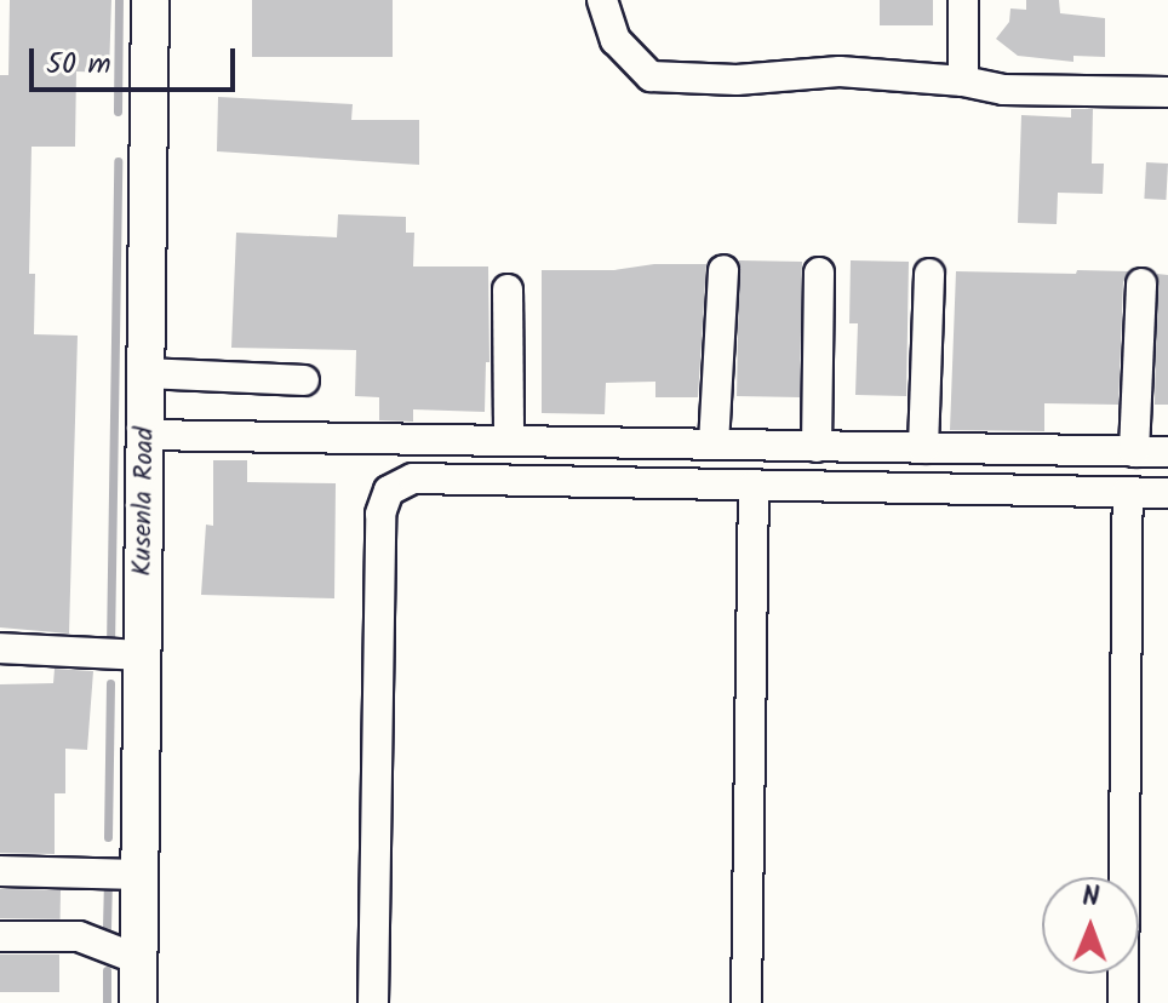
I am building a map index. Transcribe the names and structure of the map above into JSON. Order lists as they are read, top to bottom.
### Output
{
  "streets": {
    "main road": ["Kusenla Road"]
  },
  "scale_bar": "50 m",
  "north": "top"
}
